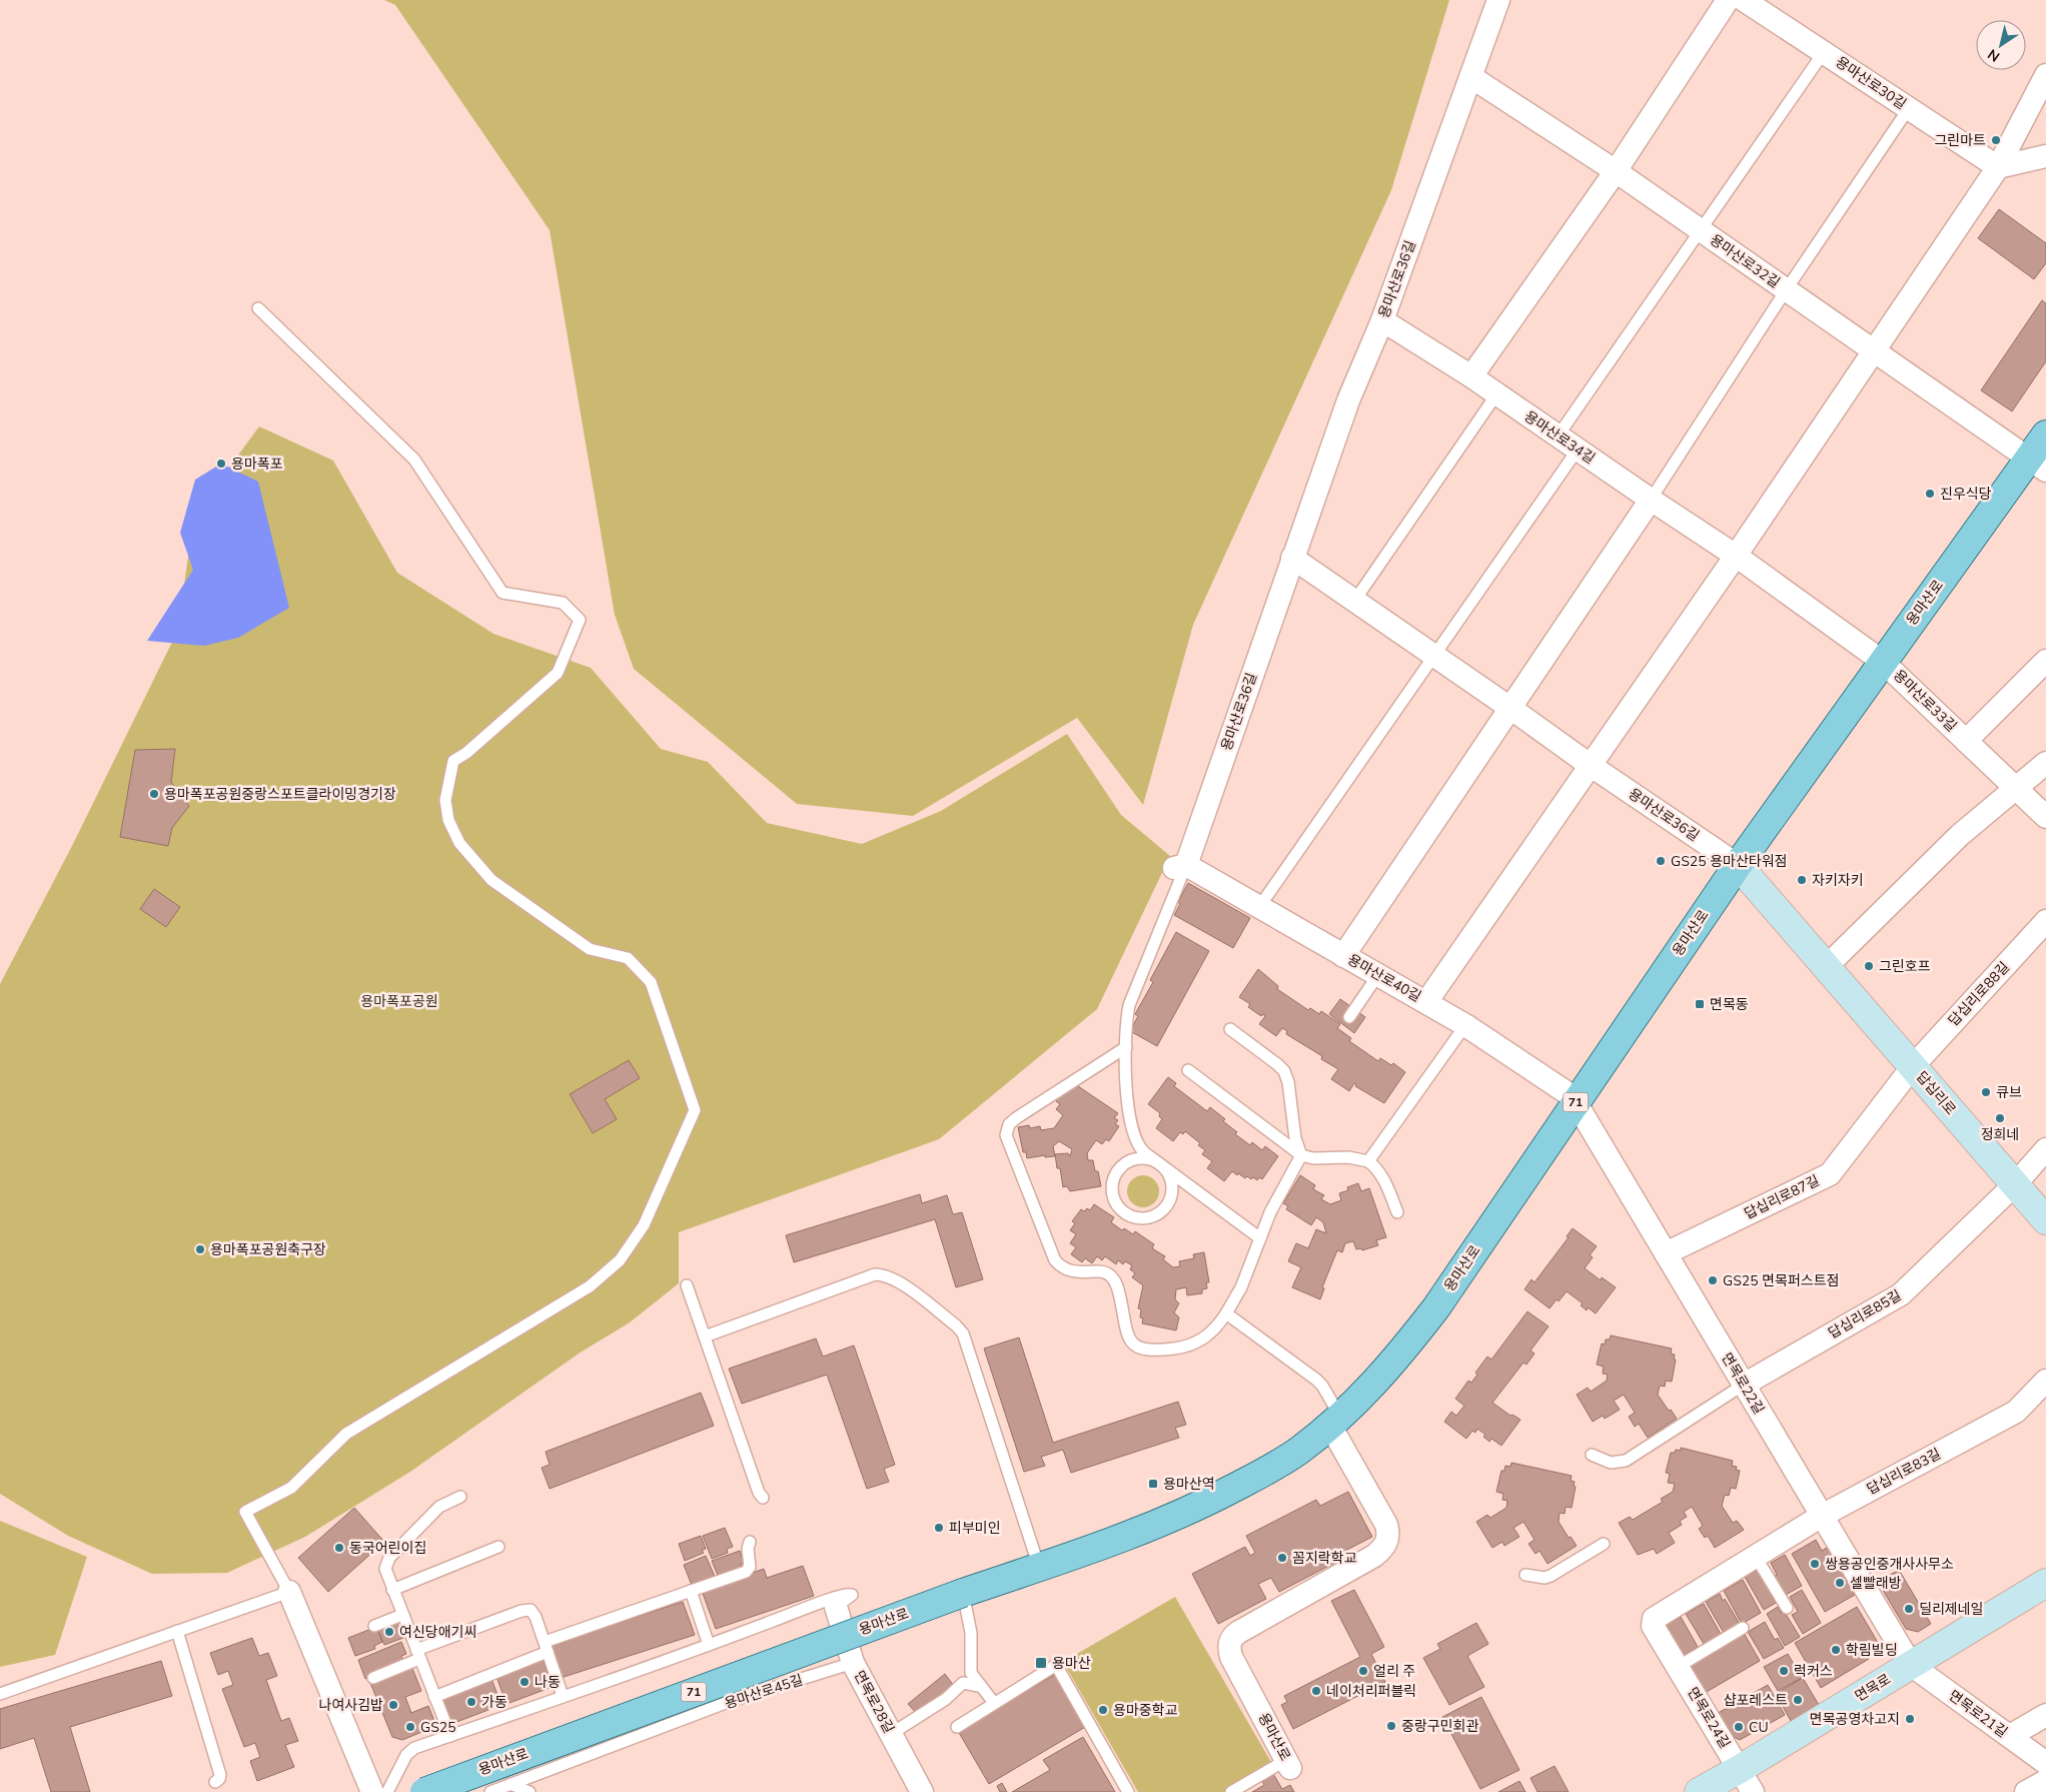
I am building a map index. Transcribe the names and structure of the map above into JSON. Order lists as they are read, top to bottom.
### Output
{
  "streets": {
    "main road": ["용마산로", "71"],
    "street": [
      "용마산로30길",
      "용마산로32길",
      "용마산로36길",
      "용마산로34길",
      "용마산로33길",
      "용마산로40길",
      "답십리로88길",
      "답십리로",
      "답십리로87길",
      "답십리로85길",
      "면목로22길",
      "답십리로83길",
      "면목로",
      "면목로28길",
      "면목로21길",
      "면목로24길"
    ],
    "lane": ["용마산로45길"]
  },
  "crossings": [
    ["용마산로32길", "용마산로36길"],
    ["용마산로32길", "용마산로"],
    ["용마산로36길", "용마산로34길"],
    ["용마산로36길", "용마산로"],
    ["용마산로36길", "용마산로40길"],
    ["용마산로36길", "답십리로"],
    ["용마산로34길", "용마산로"],
    ["용마산로34길", "용마산로33길"],
    ["용마산로", "용마산로33길"],
    ["용마산로", "용마산로40길"],
    ["용마산로", "답십리로"],
    ["용마산로", "면목로22길"],
    ["용마산로40길", "면목로22길"],
    ["답십리로88길", "답십리로"],
    ["답십리로88길", "답십리로87길"],
    ["답십리로", "답십리로87길"],
    ["답십리로", "답십리로85길"],
    ["답십리로87길", "면목로22길"],
    ["답십리로85길", "면목로22길"],
    ["면목로22길", "답십리로83길"],
    ["면목로22길", "면목로"],
    ["면목로22길", "면목로21길"],
    ["답십리로83길", "면목로24길"],
    ["면목로", "면목로21길"],
    ["면목로", "면목로24길"],
    ["용마산로45길", "면목로28길"]
  ],
  "parks": ["용마폭포공원"],
  "places": {
    "other": [
      "그린마트",
      "용마폭포",
      "진우식당",
      "용마폭포공원중랑스포트클라이밍경기장",
      "GS25 용마산타워점",
      "자키자키",
      "그린호프",
      "큐브",
      "정희네",
      "용마폭포공원축구장",
      "GS25 면목퍼스트점",
      "피부미인",
      "동국어린이집",
      "꼼지락학교",
      "쌍용공인중개사사무소",
      "셀빨래방",
      "딜리제네일",
      "여신당애기씨",
      "학림빌딩",
      "얼리 주",
      "럭커스",
      "나동",
      "네이처리퍼블릭",
      "샵포레스트",
      "가동",
      "나여사김밥",
      "용마중학교",
      "면목공영차고지",
      "중랑구민회관",
      "GS25",
      "CU"
    ],
    "transit": ["면목동", "용마산역", "용마산"]
  },
  "north": "bottom left"
}
